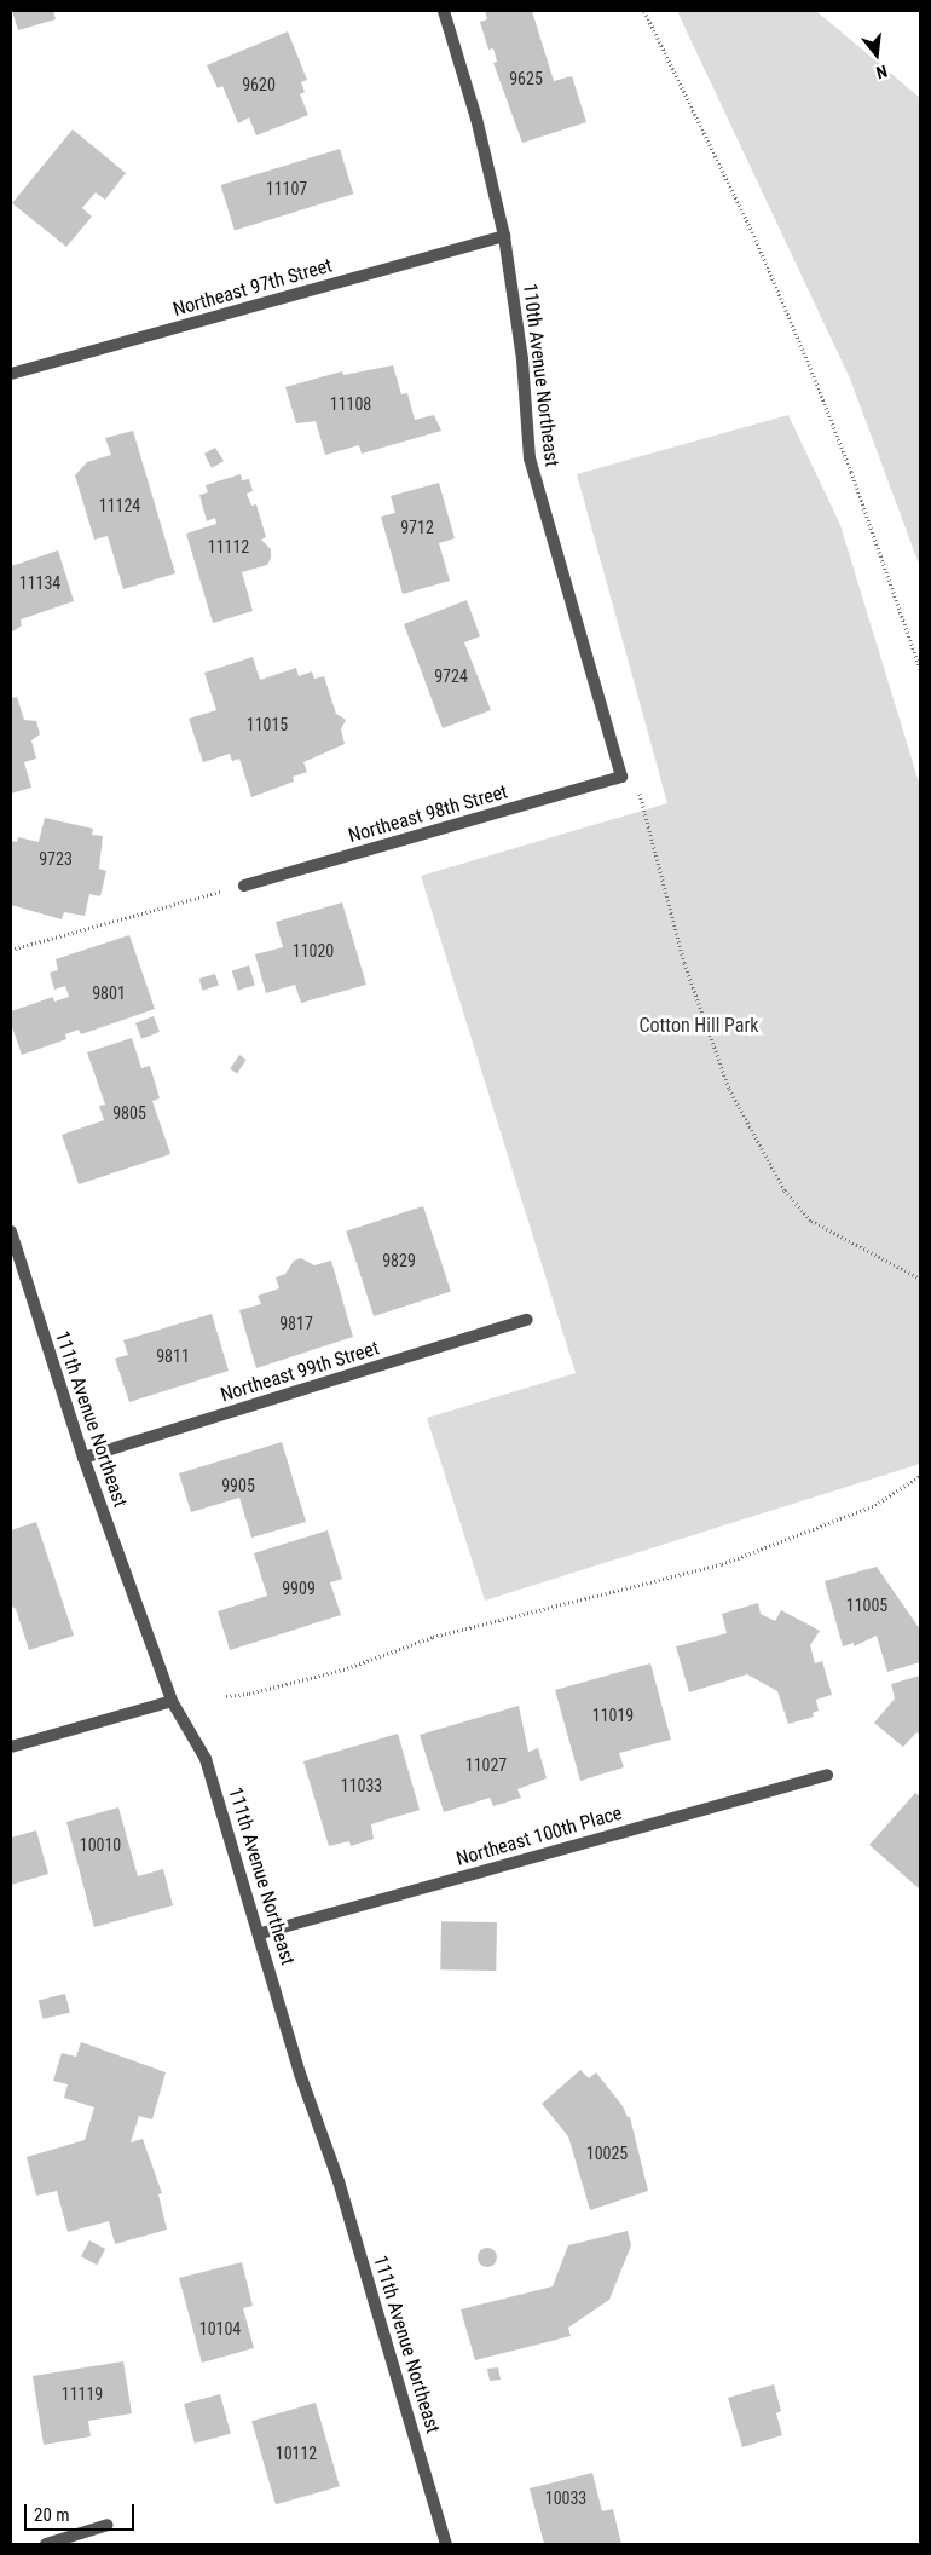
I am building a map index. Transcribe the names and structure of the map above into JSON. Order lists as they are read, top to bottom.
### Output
{
  "streets": {
    "street": [
      "Northeast 97th Street",
      "110th Avenue Northeast",
      "Northeast 98th Street",
      "Northeast 99th Street",
      "111th Avenue Northeast",
      "Northeast 100th Place"
    ]
  },
  "crossings": [
    ["Northeast 97th Street", "110th Avenue Northeast"],
    ["110th Avenue Northeast", "Northeast 98th Street"],
    ["Northeast 99th Street", "111th Avenue Northeast"],
    ["111th Avenue Northeast", "Northeast 100th Place"]
  ],
  "parks": ["Cotton Hill Park"],
  "house_numbers": [
    "9625",
    "9620",
    "11107",
    "11108",
    "11124",
    "9712",
    "11112",
    "11134",
    "9724",
    "11015",
    "9723",
    "11020",
    "9801",
    "9805",
    "9829",
    "9817",
    "9811",
    "9905",
    "9909",
    "11005",
    "11019",
    "11027",
    "11033",
    "10010",
    "10025",
    "10104",
    "11119",
    "10112",
    "10033"
  ],
  "scale_bar": "20 m",
  "north": "bottom"
}
